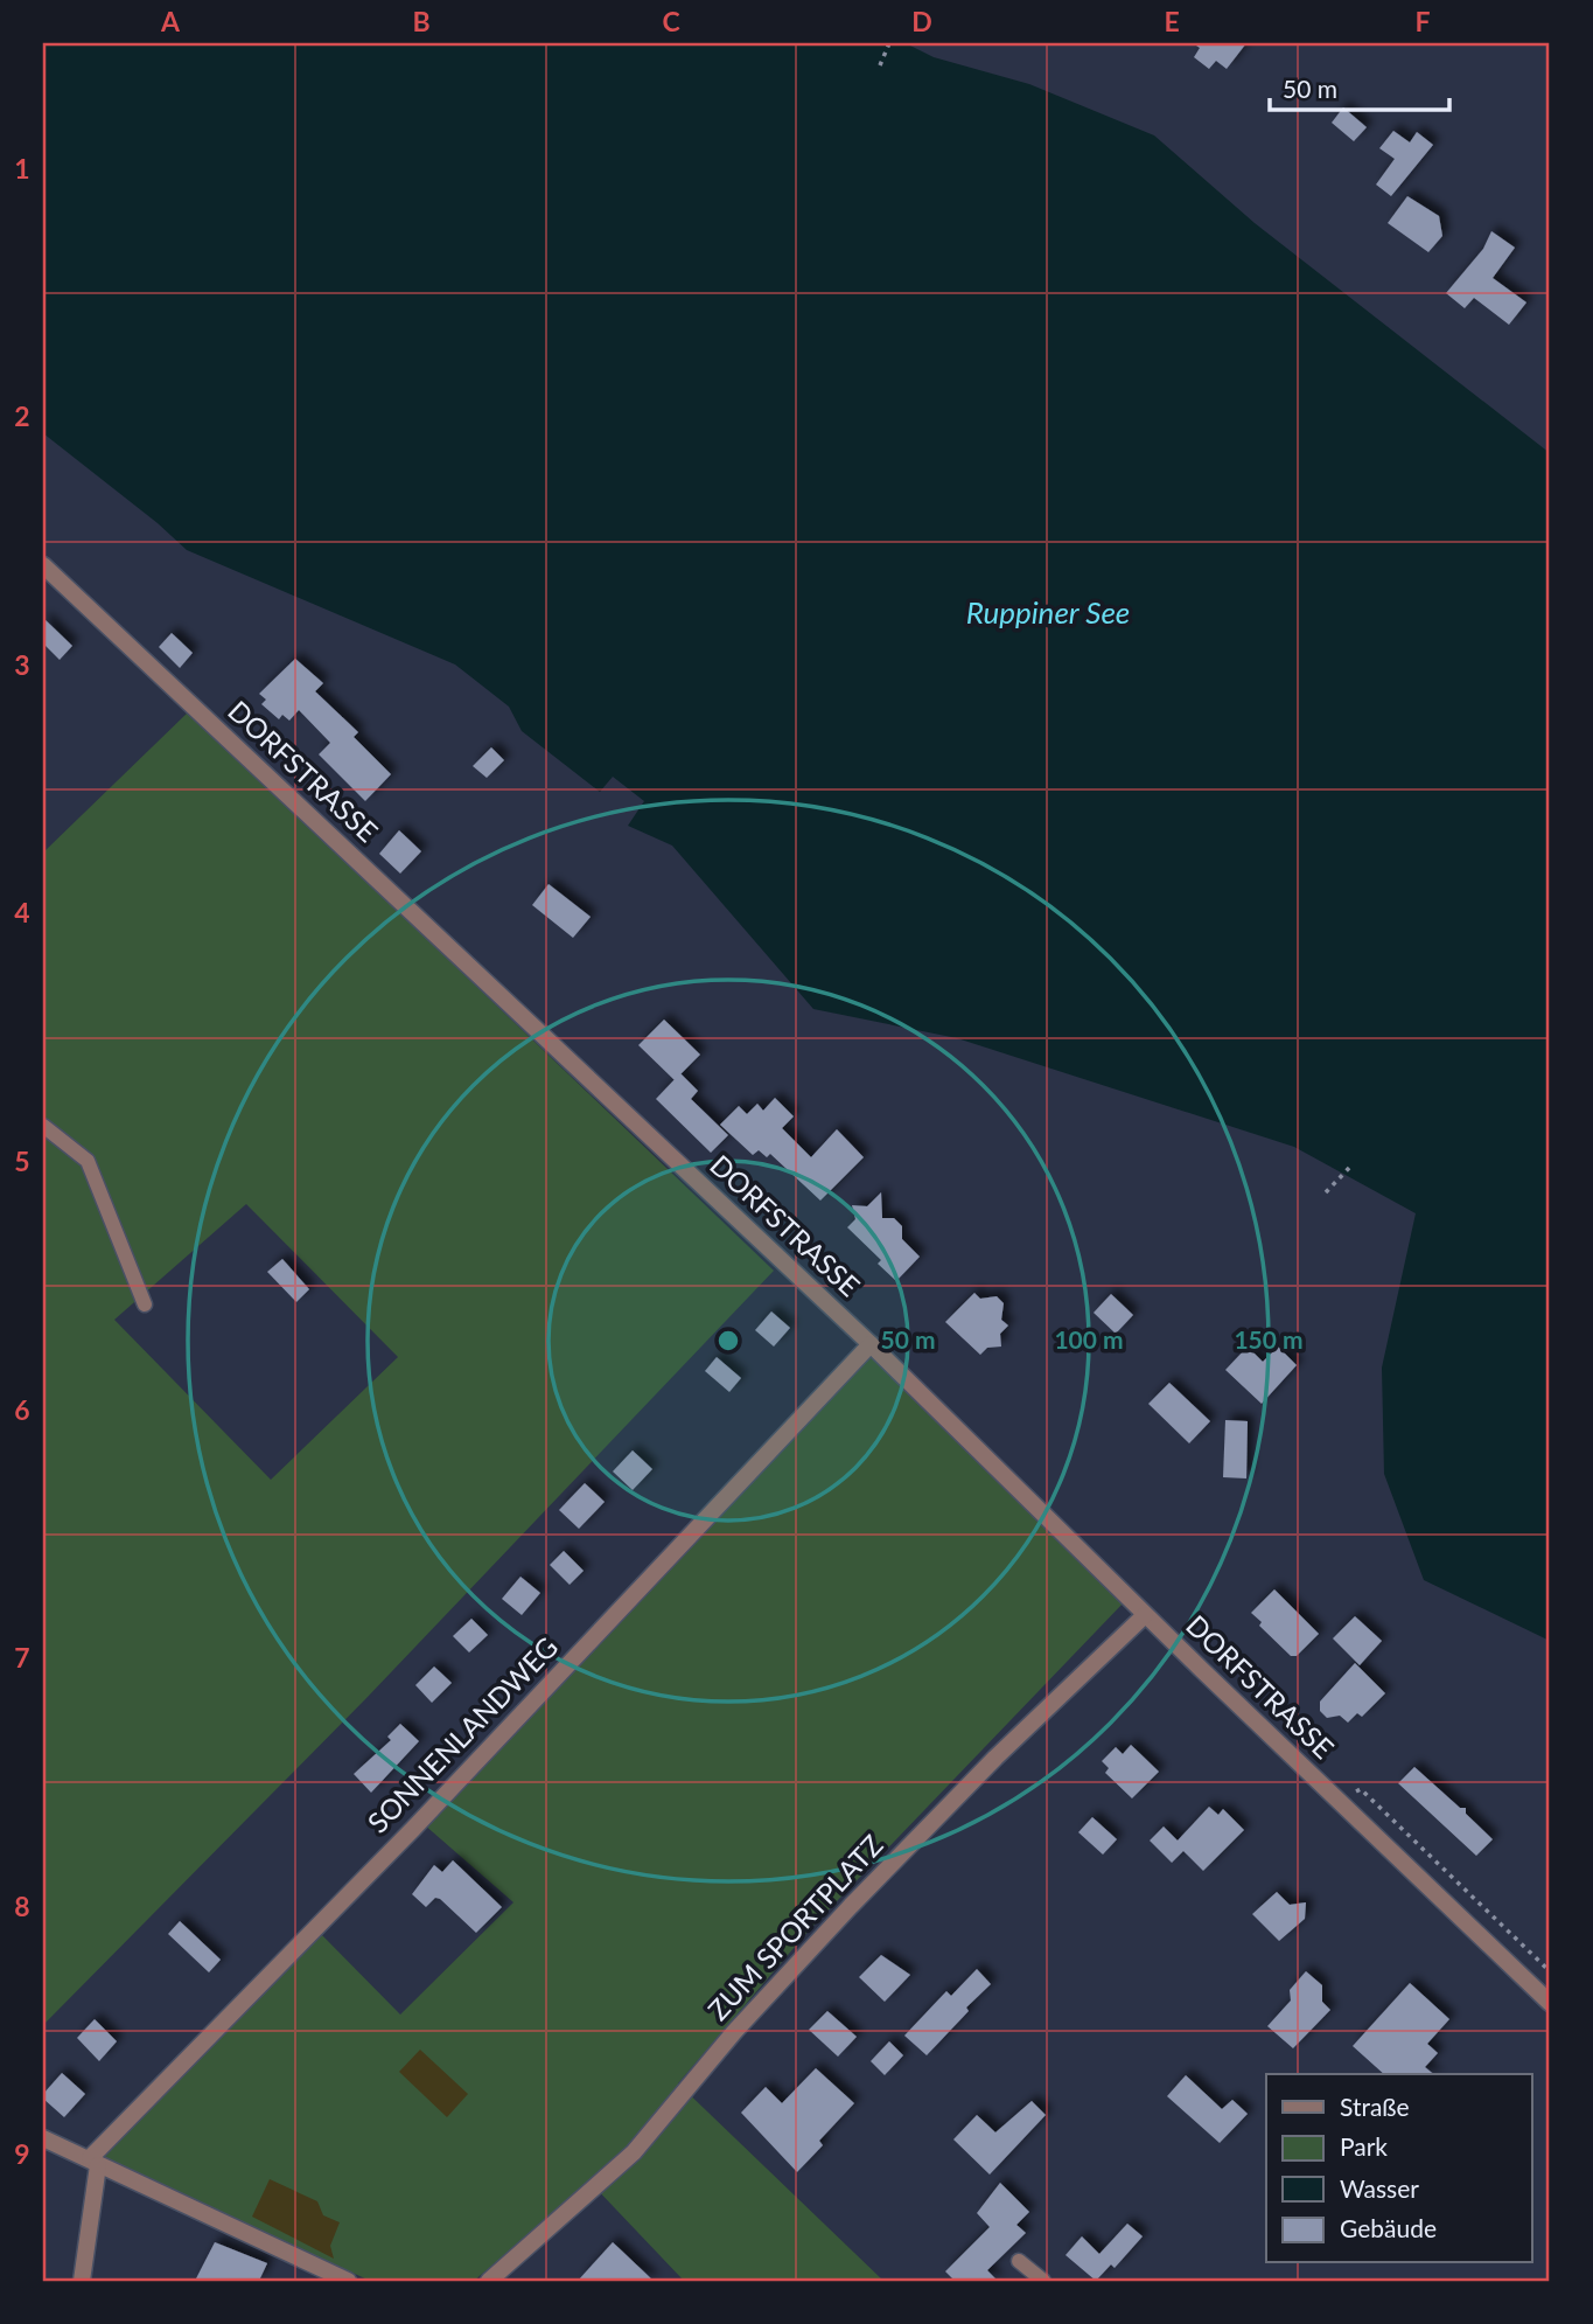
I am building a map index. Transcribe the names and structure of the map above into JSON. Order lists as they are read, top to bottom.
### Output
{
  "streets": {
    "street": ["DORFSTRASSE", "SONNENLANDWEG", "ZUM SPORTPLATZ"]
  },
  "crossings": [
    ["DORFSTRASSE", "SONNENLANDWEG"],
    ["DORFSTRASSE", "ZUM SPORTPLATZ"]
  ],
  "water": ["Ruppiner See"],
  "legend": [
    "Straße",
    "Park",
    "Wasser",
    "Gebäude"
  ],
  "scale_bar": "50 m",
  "grid": {
    "columns": [
      "A",
      "B",
      "C",
      "D",
      "E",
      "F"
    ],
    "rows": [
      "1",
      "2",
      "3",
      "4",
      "5",
      "6",
      "7",
      "8",
      "9"
    ]
  },
  "rings": ["50 m", "100 m", "150 m"]
}
